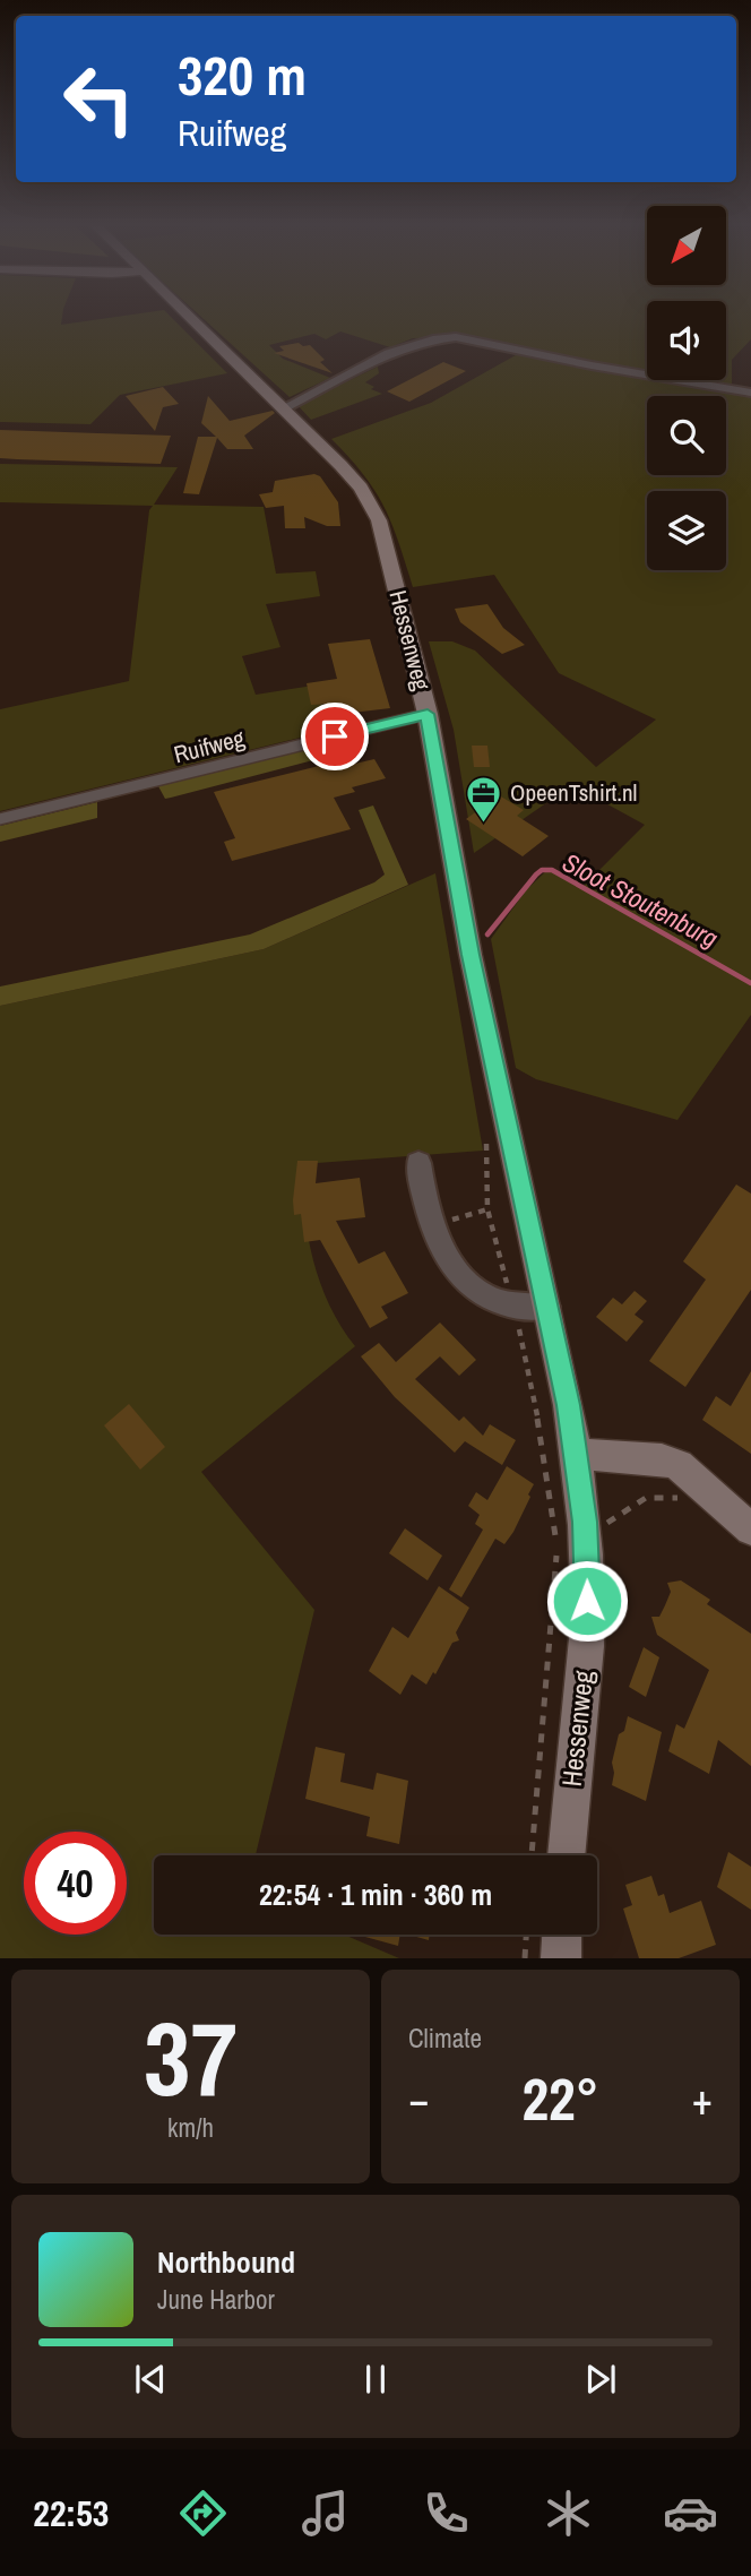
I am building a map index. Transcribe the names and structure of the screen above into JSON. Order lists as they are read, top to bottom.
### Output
{
  "streets": {
    "street": ["Hessenweg"],
    "lane": ["Ruifweg"]
  },
  "crossings": [
    ["Hessenweg", "Ruifweg"]
  ],
  "water": ["Sloot Stoutenburg"],
  "places": {
    "office": ["OpeenTshirt.nl"]
  },
  "north": "bottom left",
  "page": {
    "turn": ["320 m", "Ruifweg"],
    "limit": "40",
    "trip": "22:54 · 1 min · 360 m",
    "tile": [
      ["37", "km/h"],
      "Climate"
    ],
    "heat": ["−", "22°", "+"],
    "song": ["Northbound", "June Harbor"],
    "tabs": "22:53"
  }
}
